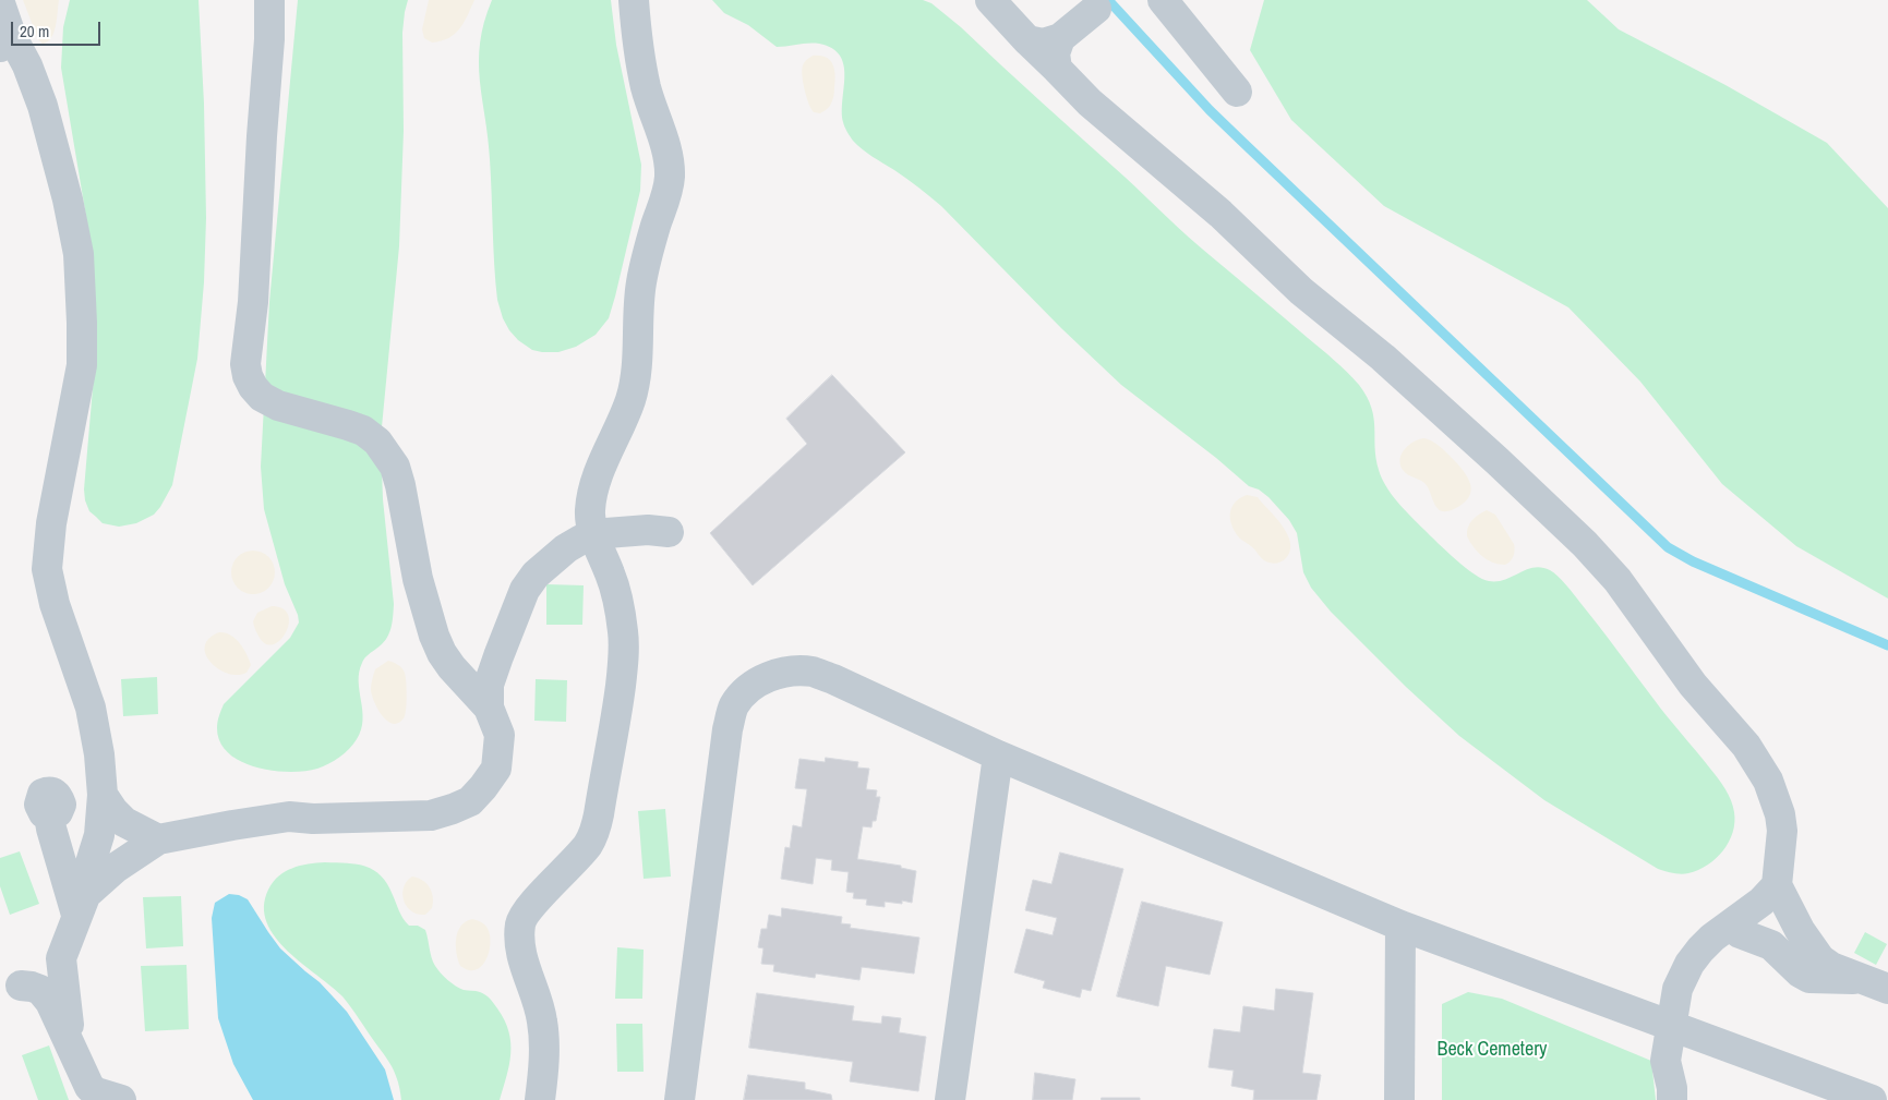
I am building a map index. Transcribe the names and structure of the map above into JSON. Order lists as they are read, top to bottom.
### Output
{
  "parks": ["Beck Cemetery"],
  "scale_bar": "20 m"
}
